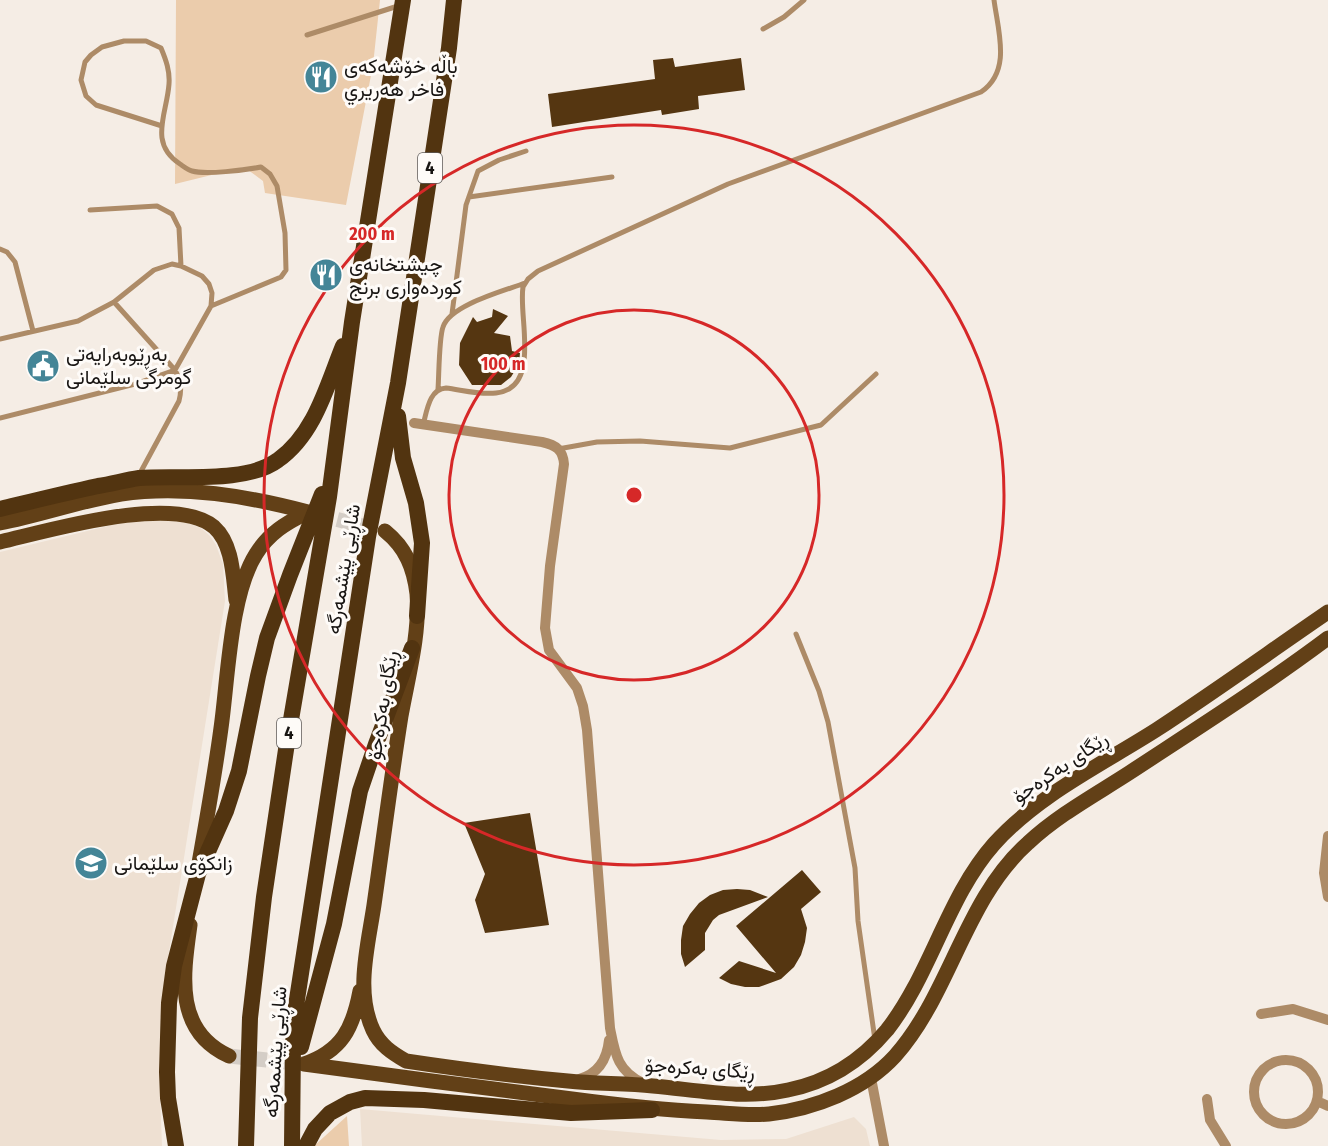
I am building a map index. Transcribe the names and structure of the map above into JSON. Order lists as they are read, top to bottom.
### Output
{
  "streets": {
    "highway": ["4", "شاڕێی پێشمەرگە"],
    "main road": ["ڕێگای بەکرەجۆ"]
  },
  "places": {
    "restaurant": ["باڵە خۆشەکەی فاخر هەريري", "چيشتخانەی کوردەواری برنج"],
    "public building": ["بەڕێوبەرایەتی گومرگی سلێمانی"],
    "school or university": ["زانکۆی سلێمانی"]
  },
  "rings": ["200 m", "100 m"]
}
